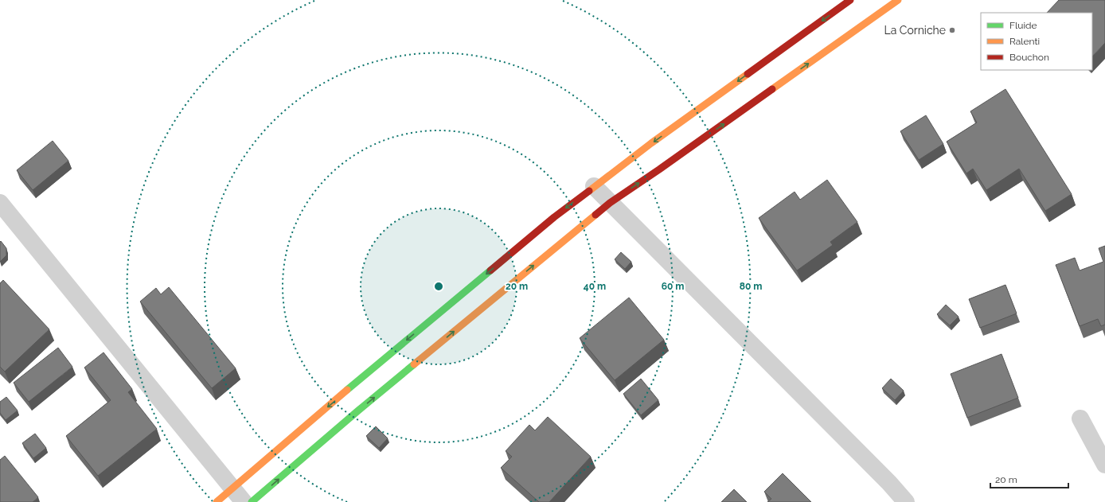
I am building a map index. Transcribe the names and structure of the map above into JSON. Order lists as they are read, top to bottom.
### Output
{
  "places": ["La Corniche"],
  "legend": ["Fluide", "Ralenti", "Bouchon"],
  "scale_bar": "20 m",
  "rings": [
    "20 m",
    "40 m",
    "60 m",
    "80 m"
  ]
}
